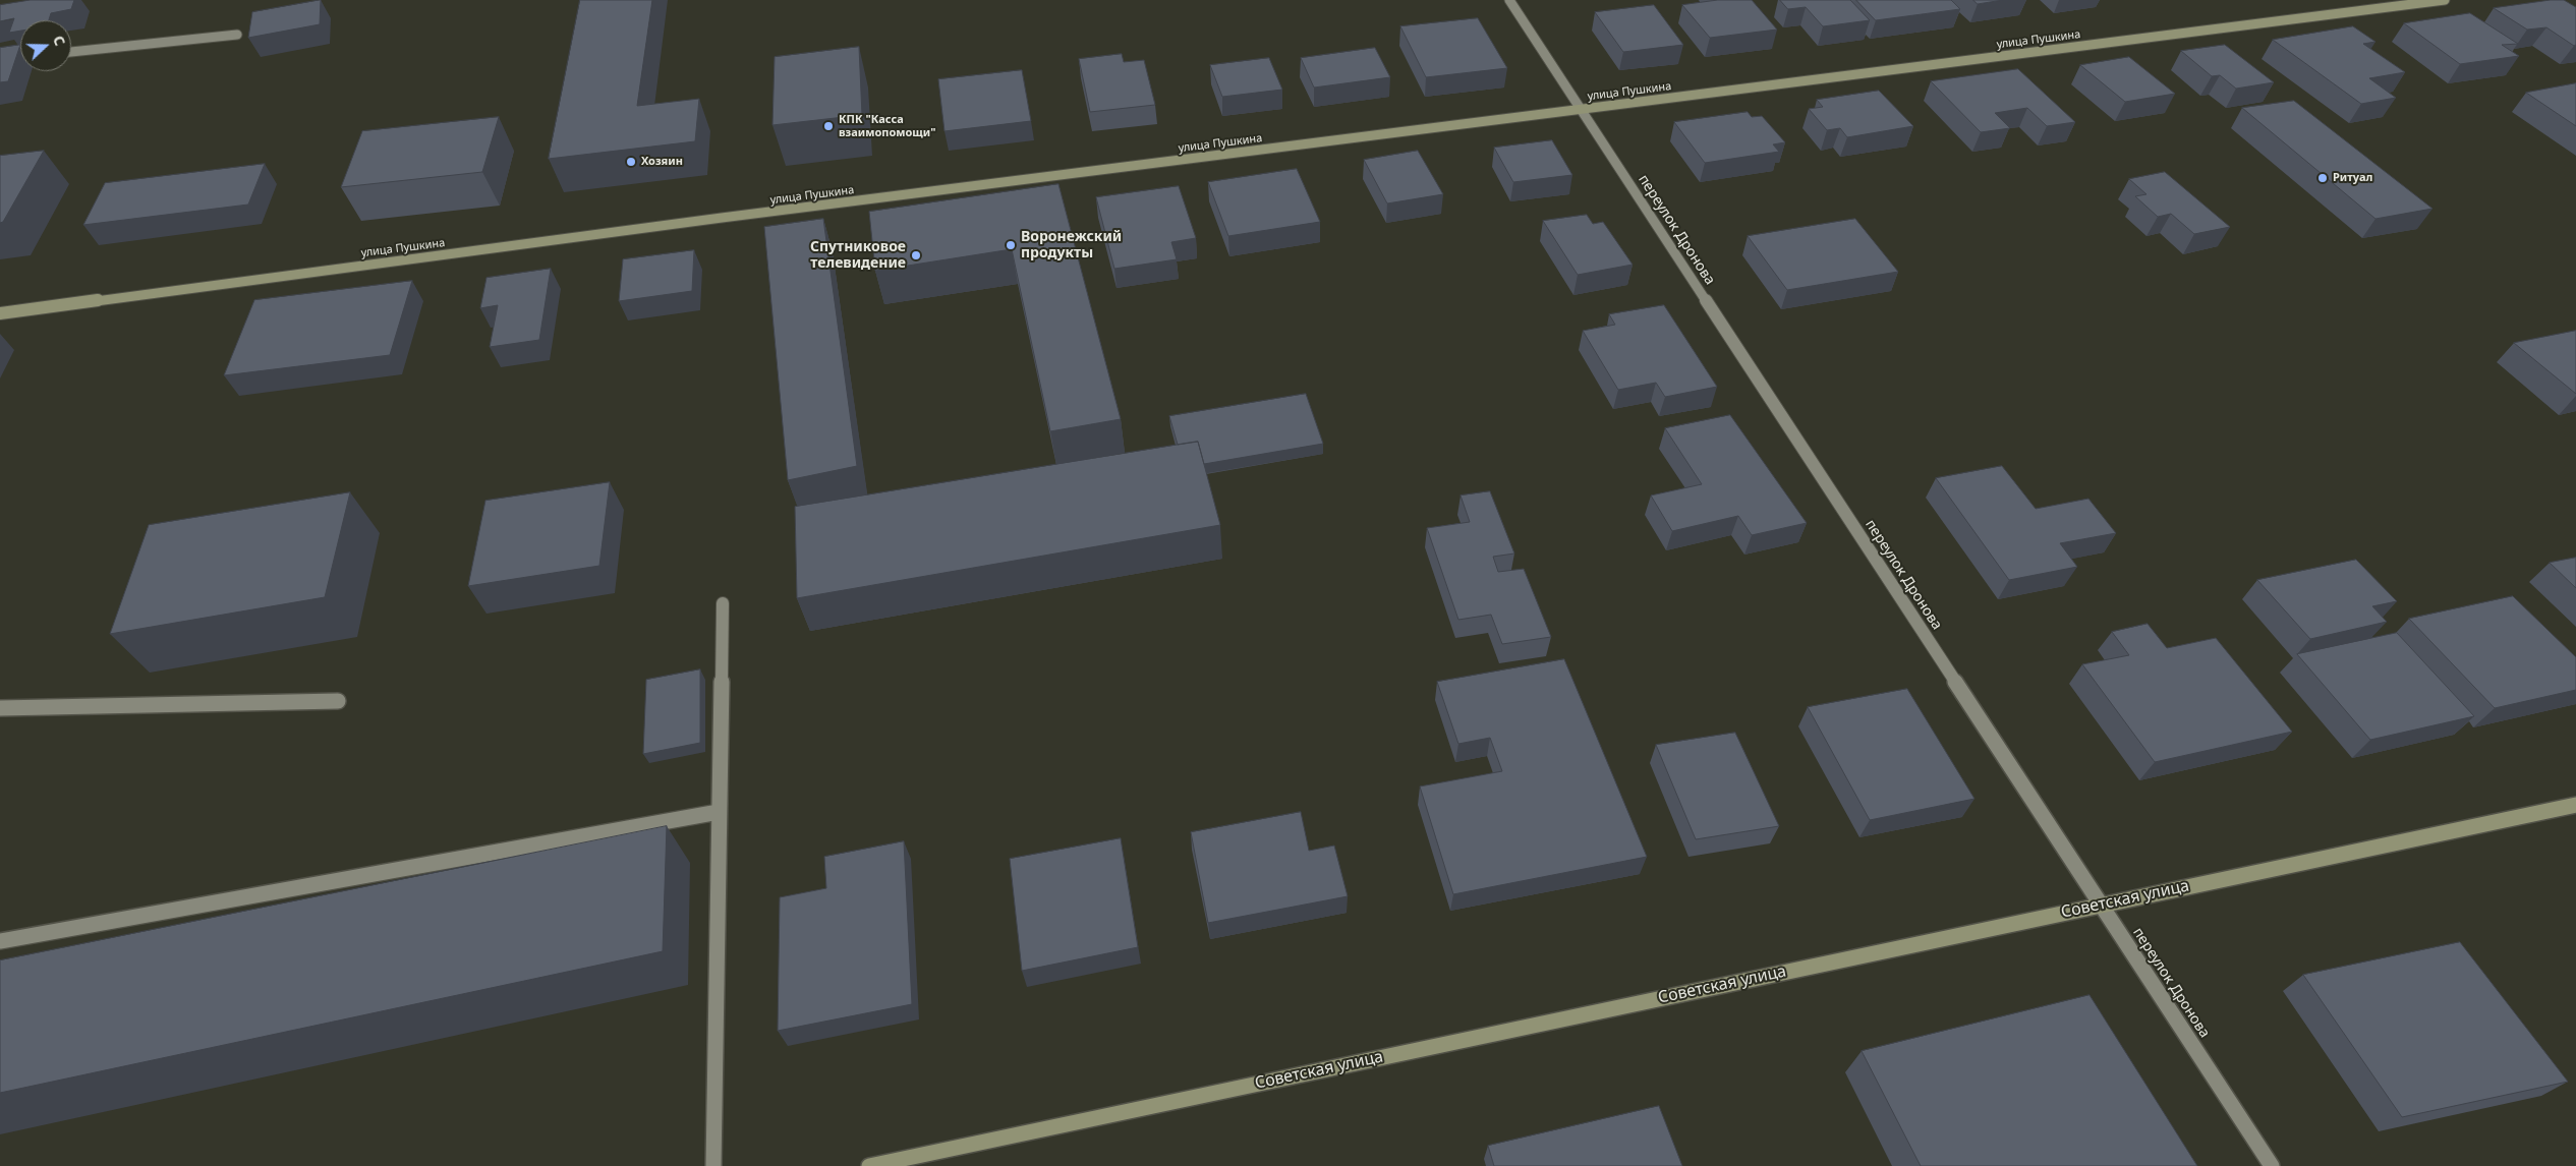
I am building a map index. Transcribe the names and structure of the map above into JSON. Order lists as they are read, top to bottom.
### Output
{
  "streets": {
    "street": ["улица Пушкина", "переулок Дронова", "Советская улица"]
  },
  "crossings": [
    ["улица Пушкина", "переулок Дронова"],
    ["переулок Дронова", "Советская улица"]
  ],
  "places": [
    "КПК \"Касса взаимопомощи\"",
    "Хозяин",
    "Ритуал",
    "Воронежский продукты",
    "Спутниковое телевидение"
  ],
  "north": "right"
}
